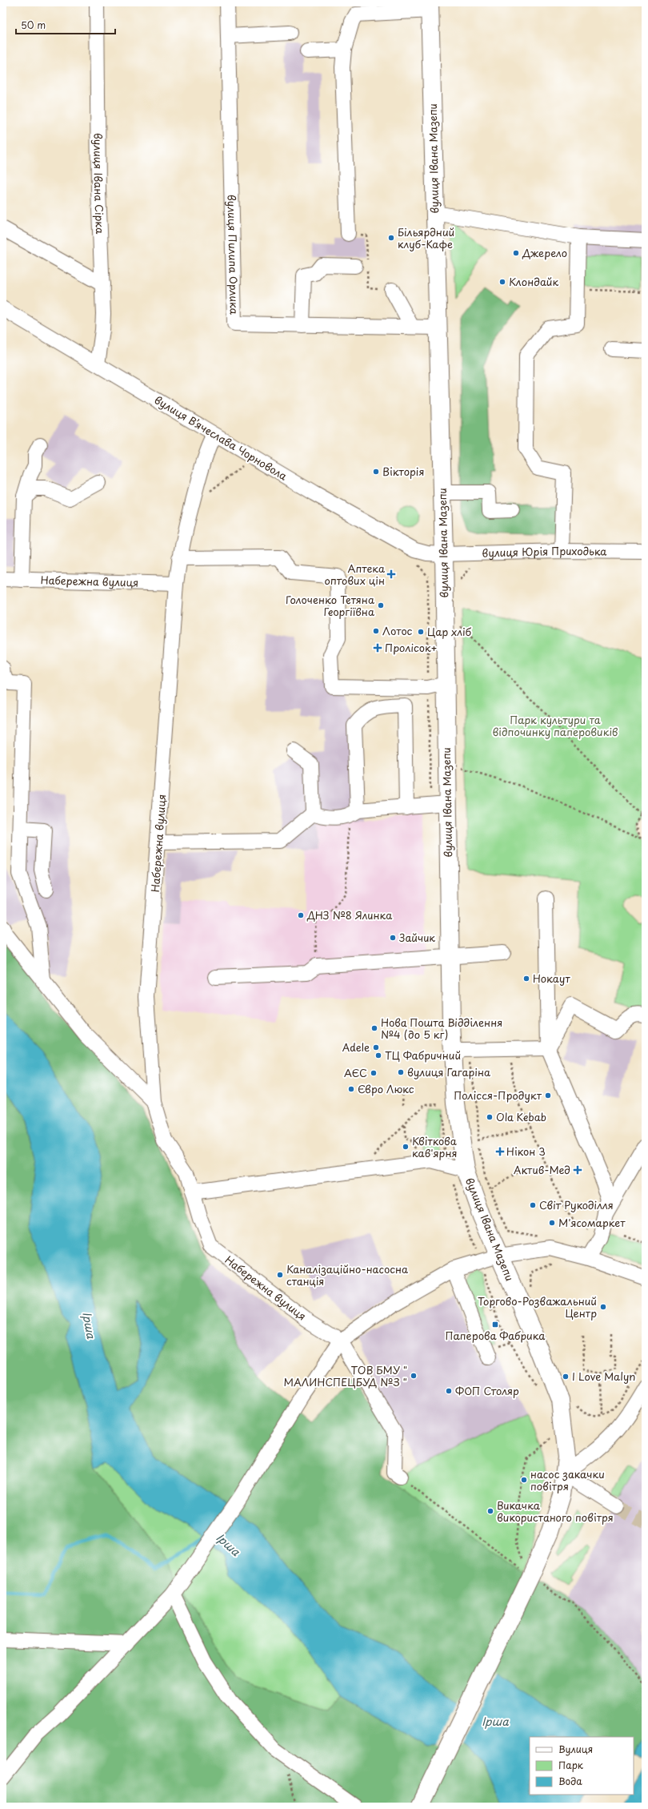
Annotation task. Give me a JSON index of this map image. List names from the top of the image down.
{
  "streets": {
    "main road": ["вулиця Івана Мазепи"],
    "street": [
      "вулиця Івана Сірка",
      "вулиця Пилипа Орлика",
      "вулиця Вʼячеслава Чорновола",
      "вулиця Юрія Приходька",
      "Набережна вулиця"
    ]
  },
  "crossings": [
    ["вулиця Івана Мазепи", "вулиця Пилипа Орлика"],
    ["вулиця Івана Мазепи", "вулиця Вʼячеслава Чорновола"],
    ["вулиця Івана Мазепи", "вулиця Юрія Приходька"],
    ["вулиця Івана Сірка", "вулиця Вʼячеслава Чорновола"],
    ["вулиця Вʼячеслава Чорновола", "вулиця Юрія Приходька"],
    ["вулиця Вʼячеслава Чорновола", "Набережна вулиця"]
  ],
  "water": ["Ірша"],
  "parks": ["Парк культури та відпочинку паперовиків"],
  "places": {
    "other": [
      "Більярдний клуб-Кафе",
      "Джерело",
      "Клондайк",
      "Вікторія",
      "Голоченко Тетяна Георгіївна",
      "Лотос",
      "Цар хліб",
      "ДНЗ №8 Ялинка",
      "Зайчик",
      "Нокаут",
      "Нова Пошта Відділення №4 (до 5 кг)",
      "Adele",
      "ТЦ Фабричний",
      "вулиця Гагаріна",
      "АЄС",
      "Євро Люкс",
      "Полісся-Продукт",
      "Ola Kebab",
      "Квіткова кав'ярня",
      "Світ Рукоділля",
      "М'ясомаркет",
      "Каналізаційно-насосна станція",
      "Торгово-Розважальний Центр",
      "ТОВ БМУ \" МАЛИНСПЕЦБУД №З \"",
      "I Love Malyn",
      "ФОП Столяр",
      "насос закачки повітря",
      "Викачка використаного повітря"
    ],
    "health": [
      "Аптека оптових цін",
      "Пролісок+",
      "Нікон 3",
      "Актив-Мед"
    ],
    "transit": ["Паперова Фабрика"]
  },
  "legend": ["Вулиця", "Парк", "Вода"],
  "scale_bar": "50 m"
}
